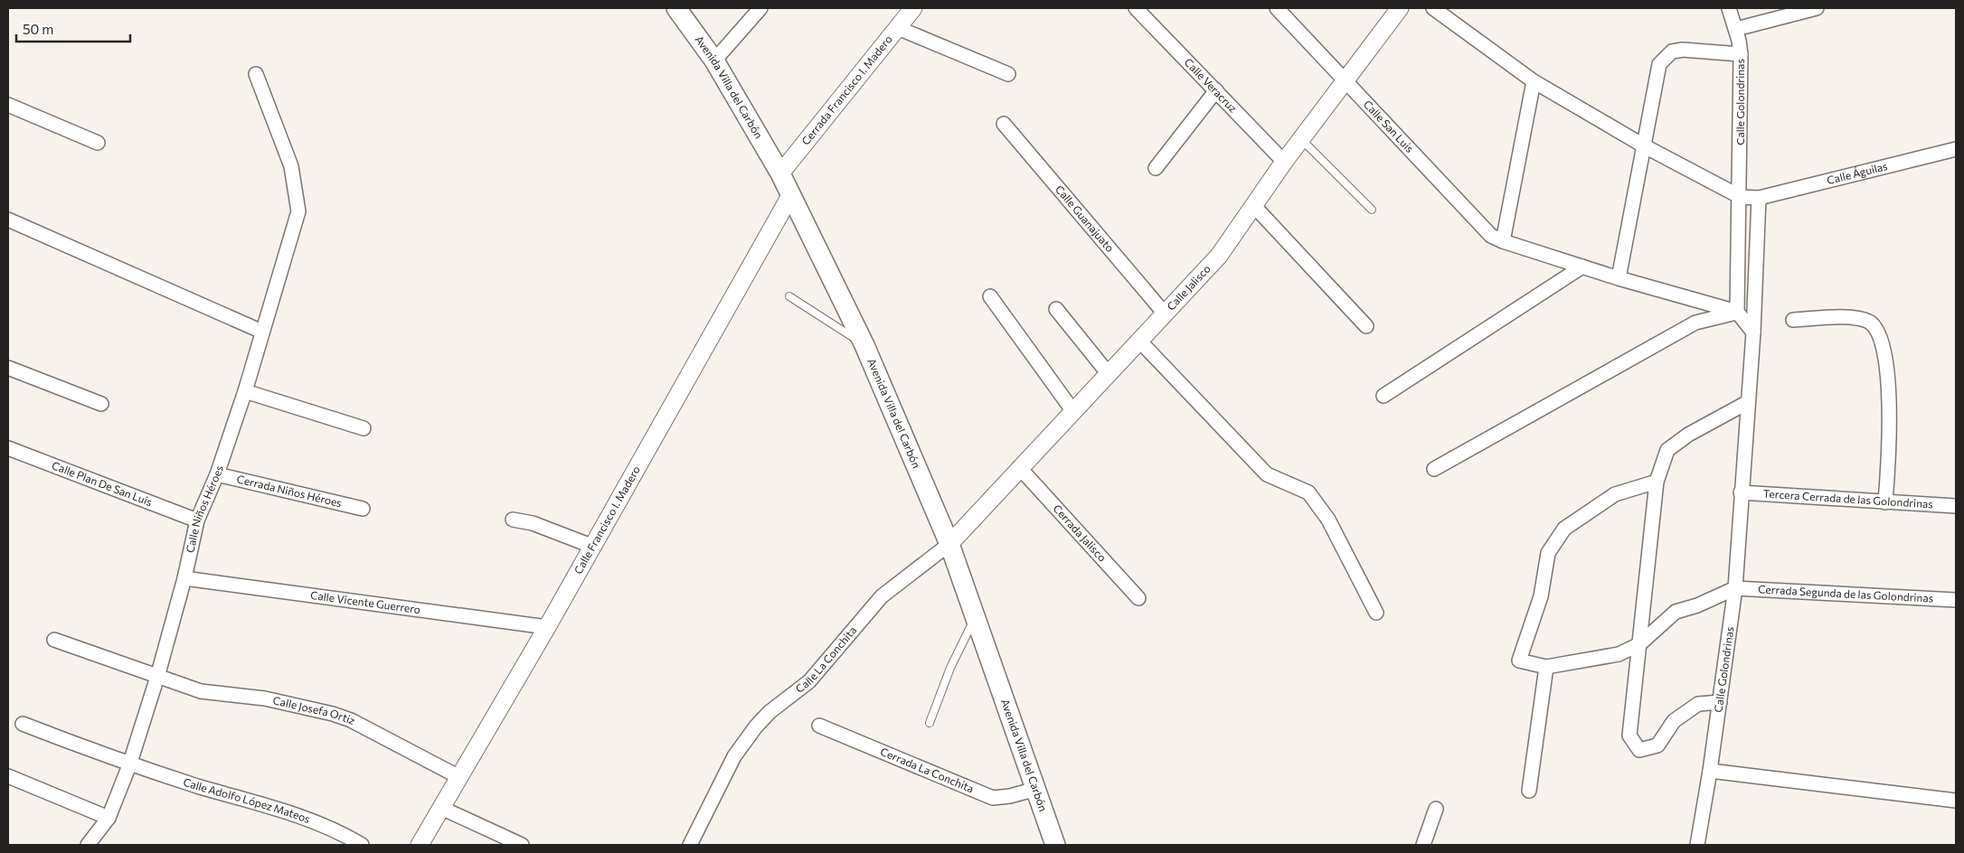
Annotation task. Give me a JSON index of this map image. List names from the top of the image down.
{
  "streets": {
    "main road": ["Avenida Villa del Carbón"],
    "street": [
      "Calle Veracruz",
      "Cerrada Francisco I. Madero",
      "Calle Golondrinas",
      "Calle San Luis",
      "Calle Águilas",
      "Calle Guanajuato",
      "Calle Jalisco",
      "Calle Plan De San Luis",
      "Cerrada Niños Héroes",
      "Tercera Cerrada de las Golondrinas",
      "Calle Niños Héroes",
      "Calle Francisco I. Madero",
      "Cerrada Jalisco",
      "Cerrada Segunda de las Golondrinas",
      "Calle Vicente Guerrero",
      "Calle La Conchita",
      "Calle Josefa Ortiz",
      "Cerrada La Conchita",
      "Calle Adolfo López Mateos"
    ]
  },
  "crossings": [
    ["Calle Veracruz", "Calle Jalisco"],
    ["Avenida Villa del Carbón", "Cerrada Francisco I. Madero"],
    ["Avenida Villa del Carbón", "Calle Jalisco"],
    ["Avenida Villa del Carbón", "Calle Francisco I. Madero"],
    ["Avenida Villa del Carbón", "Calle La Conchita"],
    ["Avenida Villa del Carbón", "Cerrada La Conchita"],
    ["Calle Golondrinas", "Calle San Luis"],
    ["Calle Golondrinas", "Calle Águilas"],
    ["Calle Golondrinas", "Tercera Cerrada de las Golondrinas"],
    ["Calle Golondrinas", "Cerrada Segunda de las Golondrinas"],
    ["Calle San Luis", "Calle Jalisco"],
    ["Calle Guanajuato", "Calle Jalisco"],
    ["Calle Jalisco", "Cerrada Jalisco"],
    ["Calle Jalisco", "Calle La Conchita"],
    ["Calle Plan De San Luis", "Calle Niños Héroes"],
    ["Cerrada Niños Héroes", "Calle Niños Héroes"],
    ["Calle Niños Héroes", "Calle Vicente Guerrero"],
    ["Calle Niños Héroes", "Calle Josefa Ortiz"],
    ["Calle Niños Héroes", "Calle Adolfo López Mateos"],
    ["Calle Francisco I. Madero", "Calle Vicente Guerrero"],
    ["Calle Francisco I. Madero", "Calle Josefa Ortiz"]
  ],
  "scale_bar": "50 m"
}
